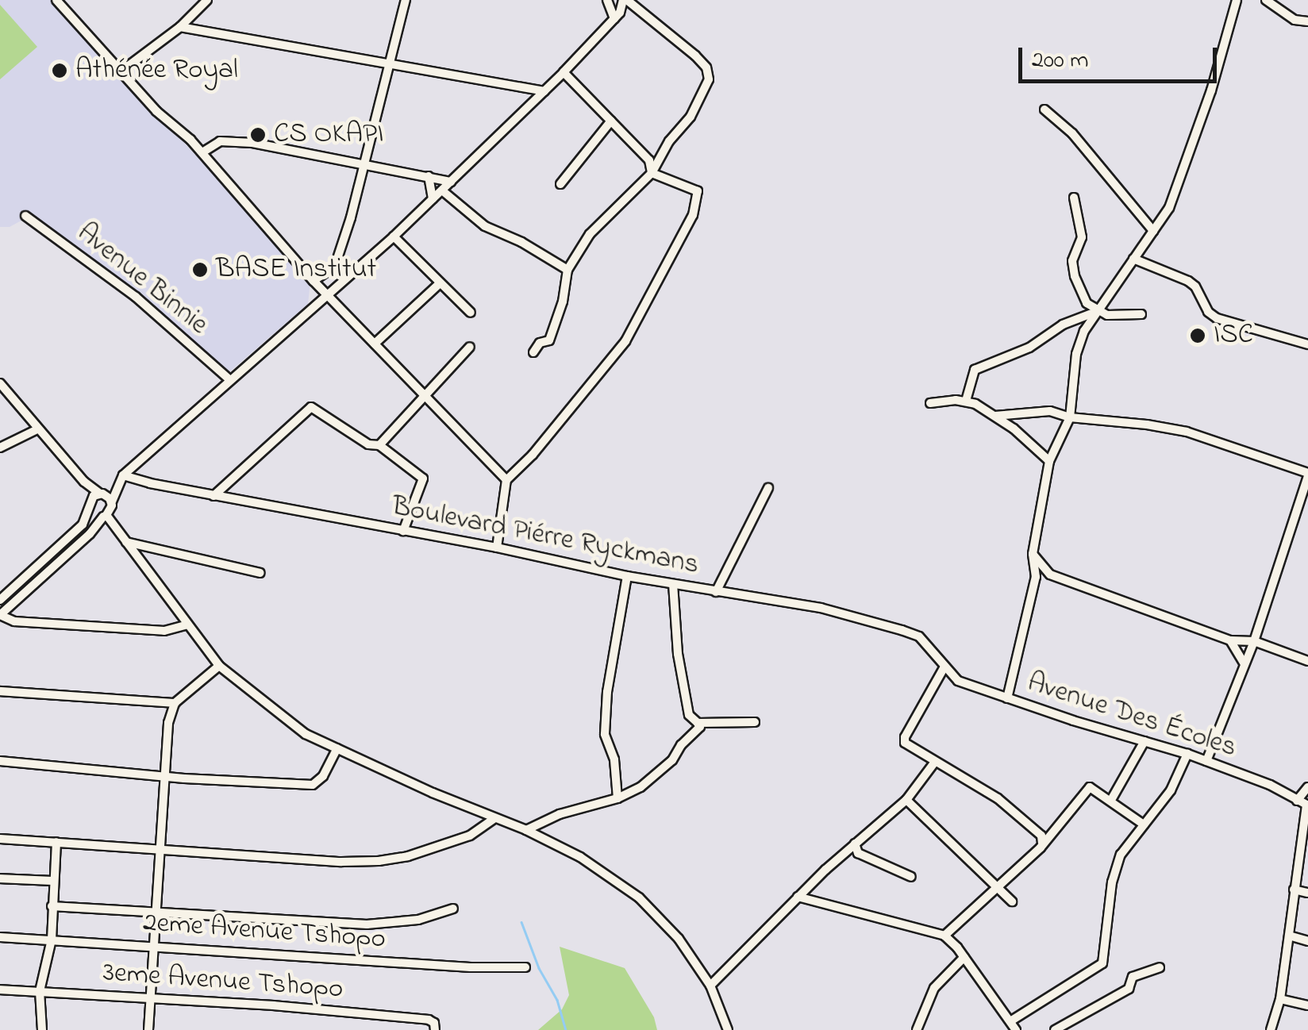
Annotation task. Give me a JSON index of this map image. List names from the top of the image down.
{
  "streets": {
    "street": [
      "Avenue Binnie",
      "Boulevard Piérre Ryckmans",
      "Avenue Des Écoles",
      "2eme Avenue Tshopo",
      "3eme Avenue Tshopo"
    ]
  },
  "crossings": [
    ["Boulevard Piérre Ryckmans", "Avenue Des Écoles"]
  ],
  "places": [
    "Athénée Royal",
    "CS OKAPI",
    "BASE Institut",
    "ISC"
  ],
  "scale_bar": "200 m"
}
